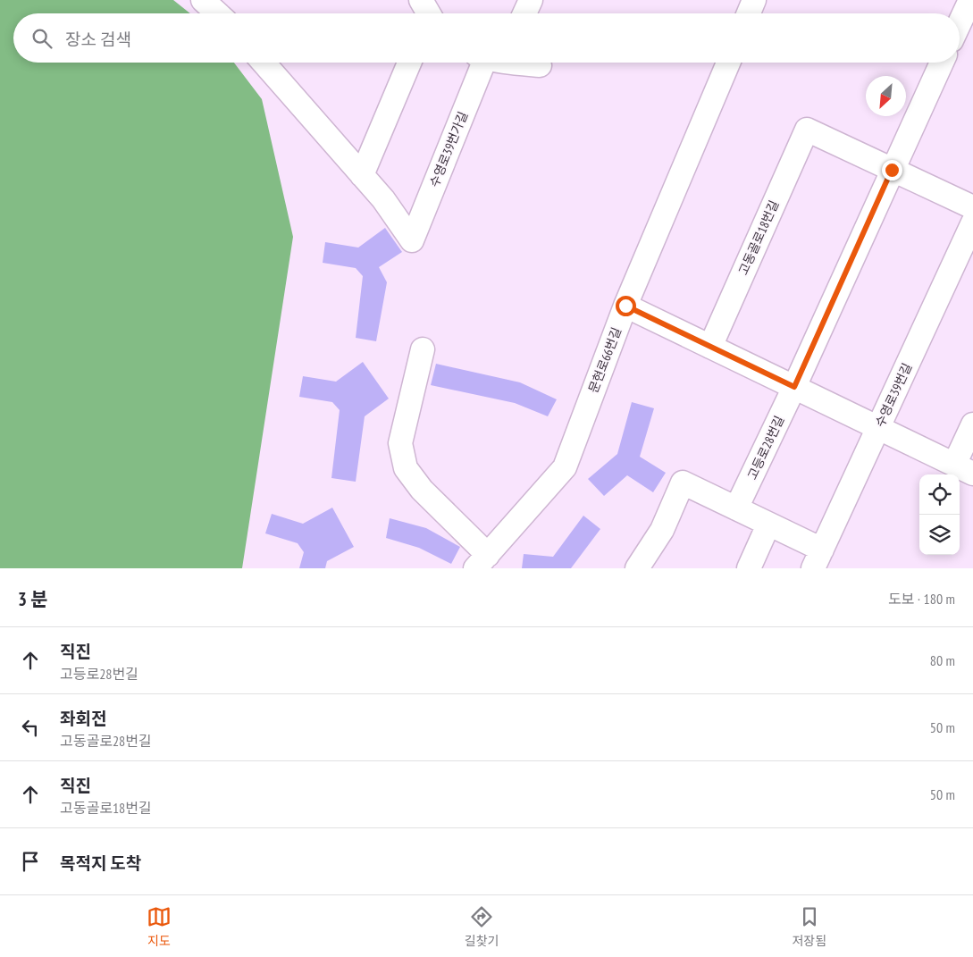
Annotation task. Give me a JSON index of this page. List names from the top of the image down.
{
  "streets": {
    "street": [
      "수영로39번가길",
      "고동골로18번길",
      "문현로66번길",
      "수영로39번길",
      "고등로28번길"
    ]
  },
  "crossings": [
    ["고동골로18번길", "고등로28번길"]
  ],
  "north": "bottom left",
  "page": {
    "search": "장소 검색",
    "heading": ["3 분", "도보 · 180 m"],
    "list": [
      ["직진", "고등로28번길", "80 m"],
      ["좌회전", "고동골로28번길", "50 m"],
      ["직진", "고동골로18번길", "50 m"],
      "목적지 도착"
    ],
    "nav": ["지도", "길찾기", "저장됨"]
  }
}
